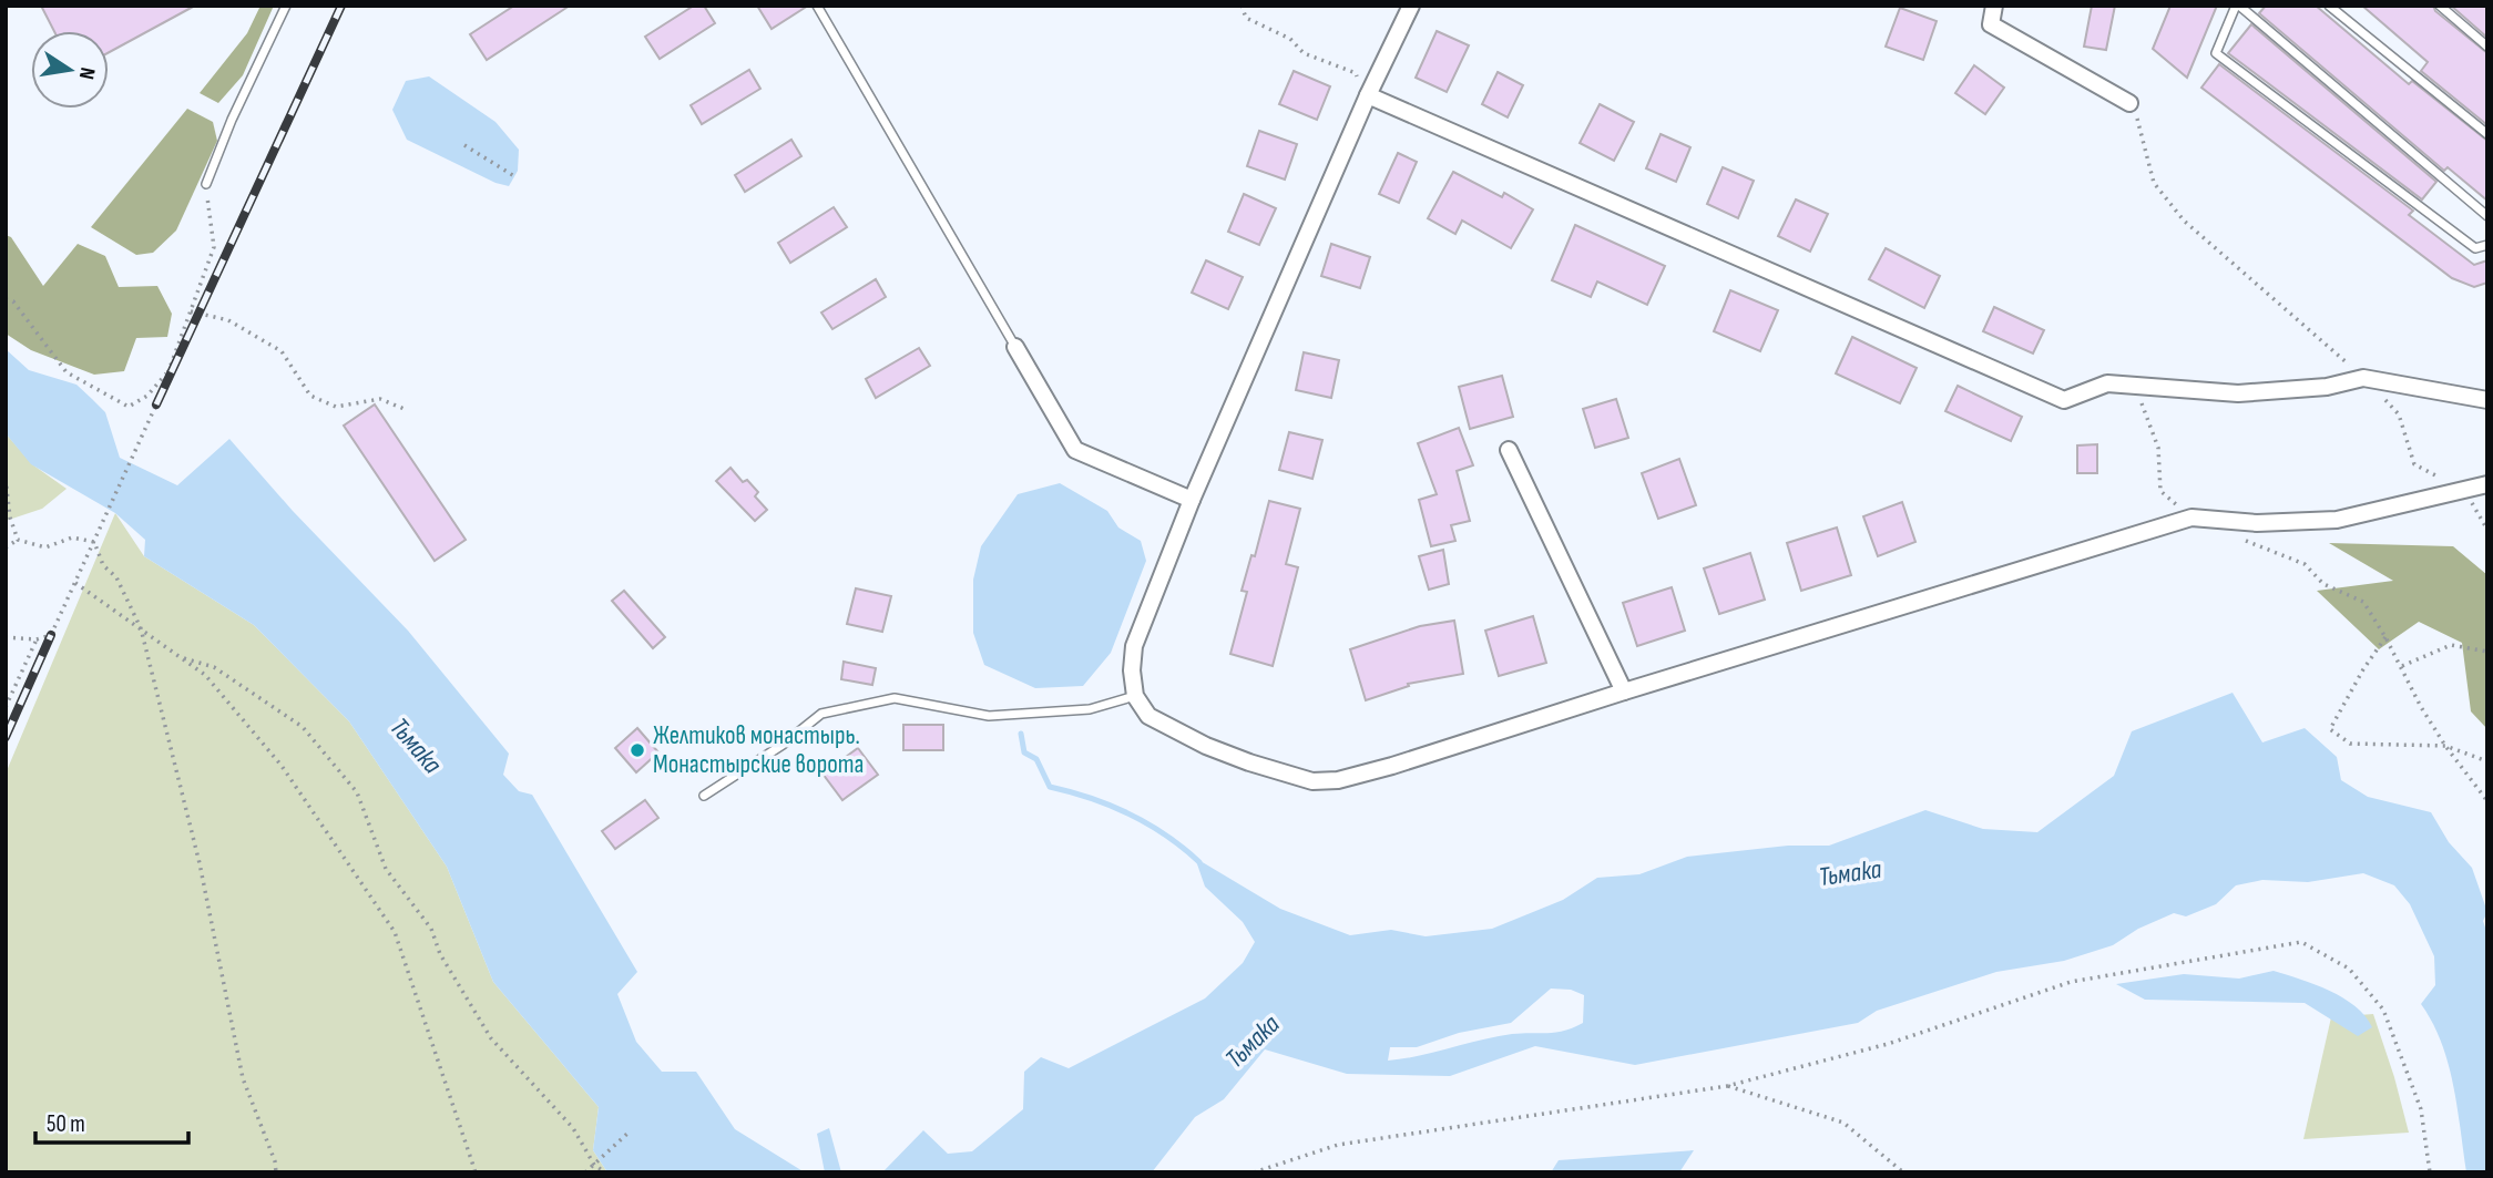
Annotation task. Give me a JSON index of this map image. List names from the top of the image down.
{
  "water": ["Тьмака"],
  "places": ["Желтиков монастырь. Монастырские ворота"],
  "scale_bar": "50 m",
  "north": "right"
}
